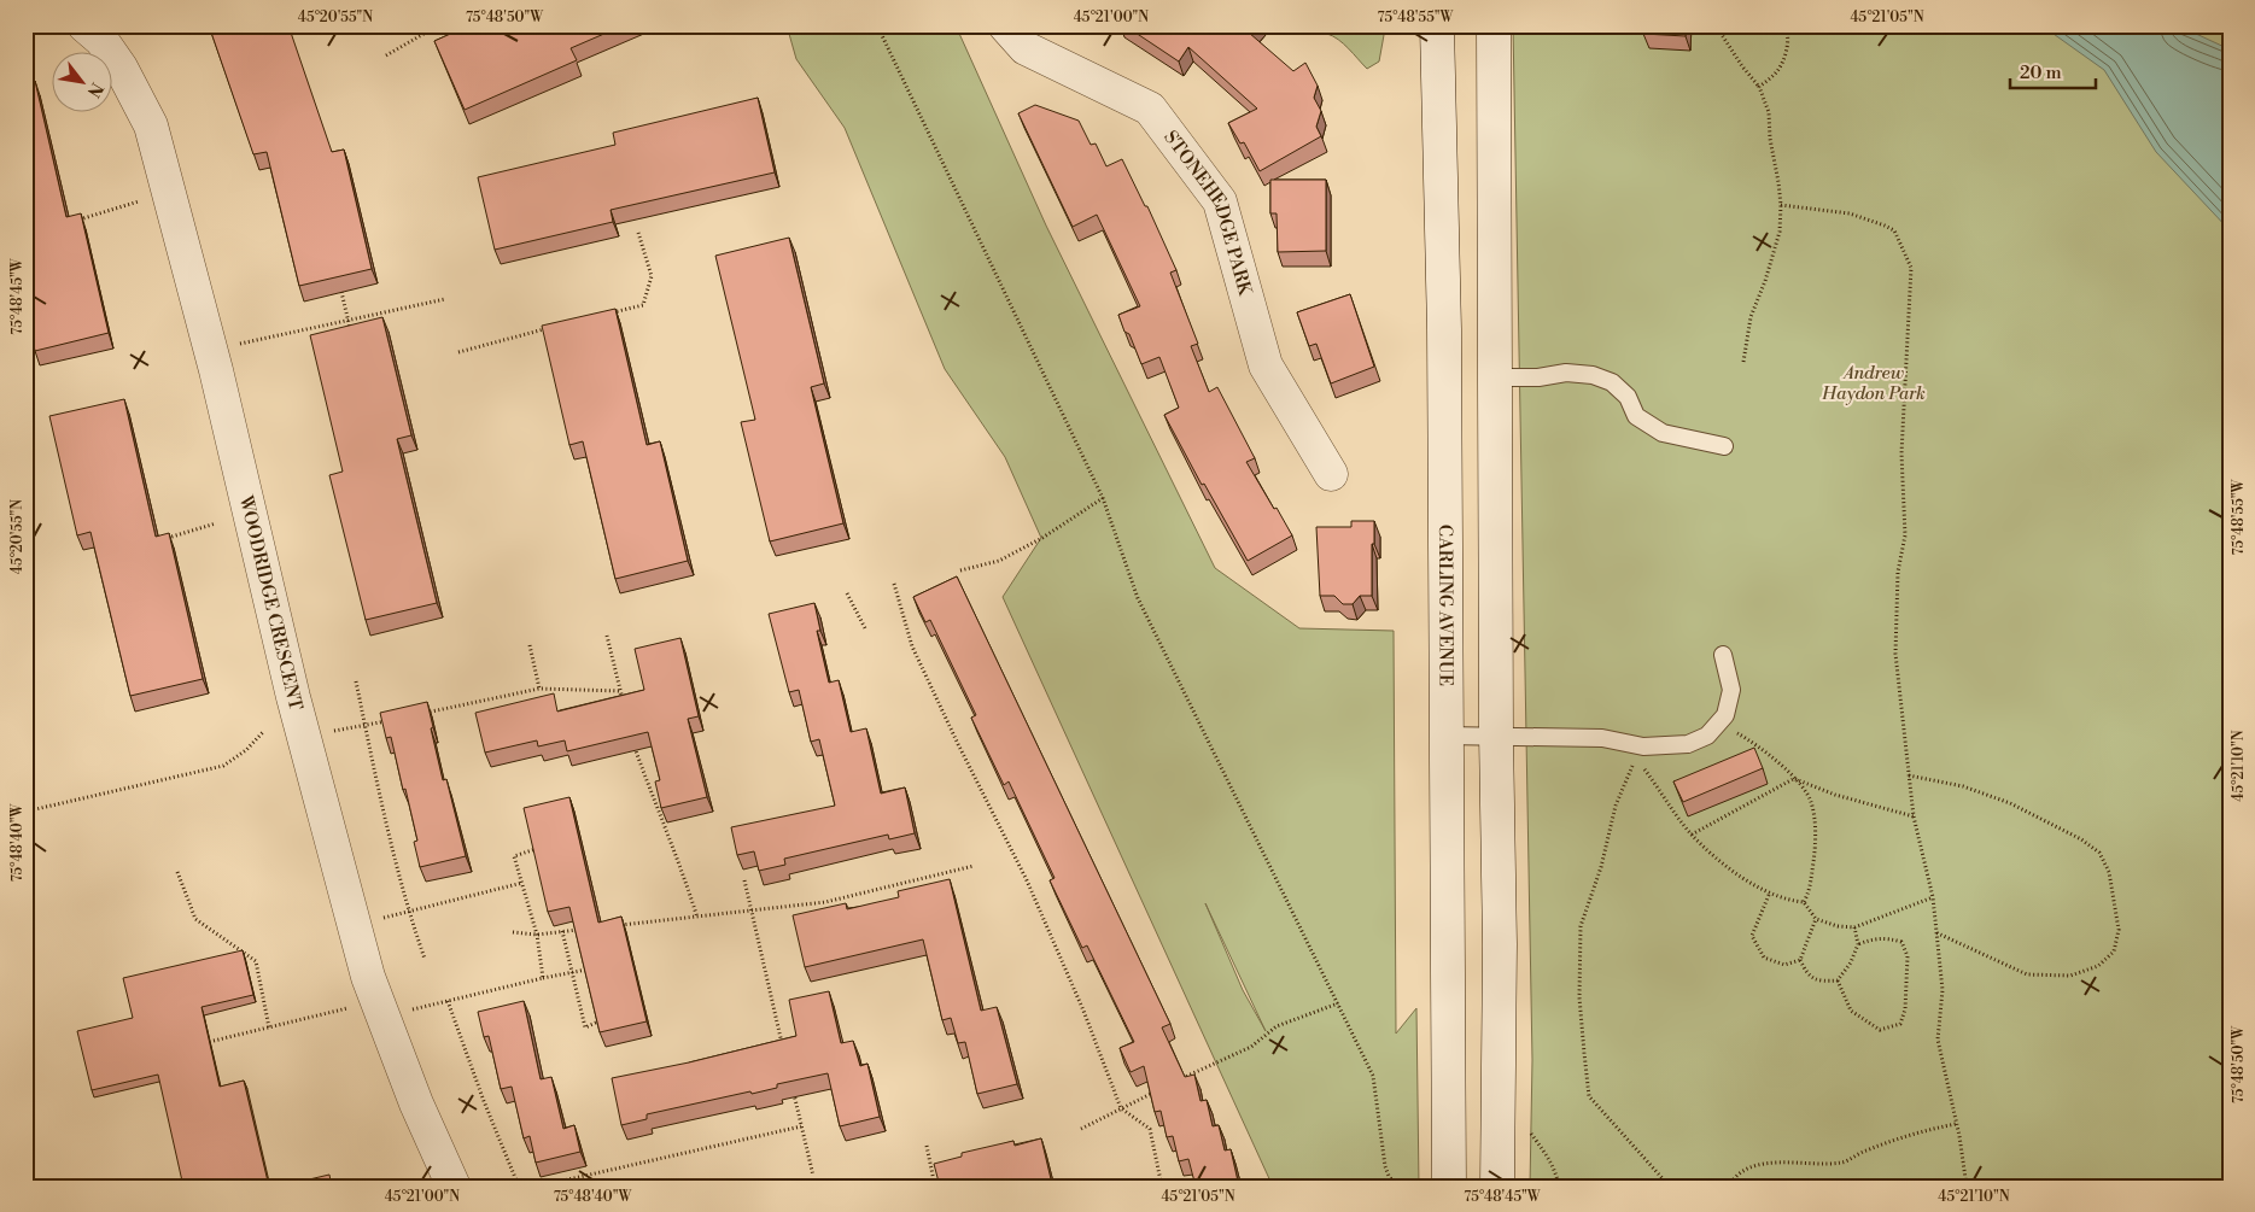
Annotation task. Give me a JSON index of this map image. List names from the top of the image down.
{
  "streets": {
    "main road": ["STONEHEDGE PARK", "WOODRIDGE CRESCENT", "CARLING AVENUE"]
  },
  "parks": ["Andrew Haydon Park"],
  "scale_bar": "20 m",
  "north": "bottom right",
  "coordinates": [
    "45°20'55\"N",
    "75°48'50\"W",
    "45°21'00\"N",
    "75°48'55\"W",
    "45°21'05\"N",
    "75°48'45\"W",
    "45°21'10\"N",
    "75°48'40\"W"
  ]
}
